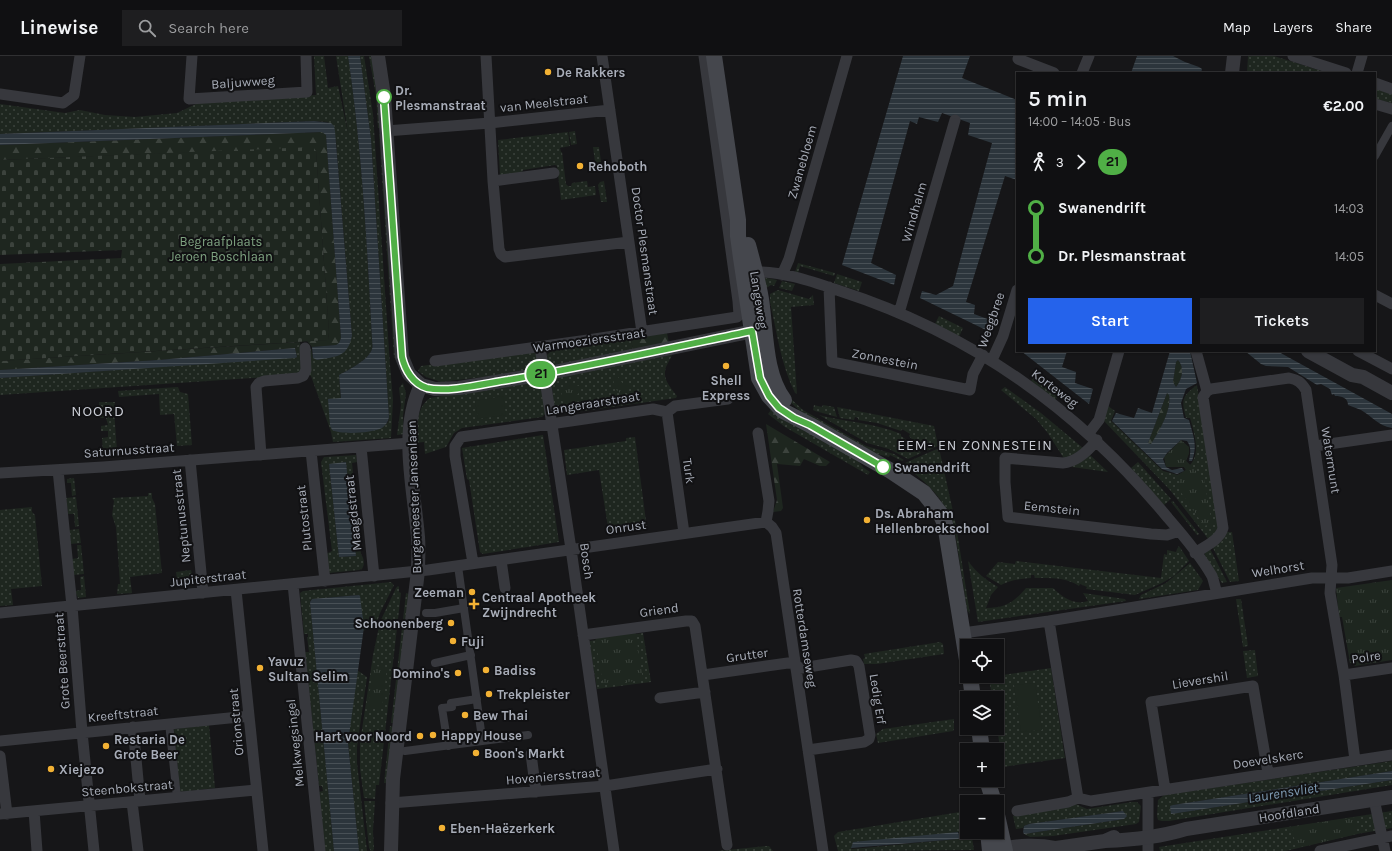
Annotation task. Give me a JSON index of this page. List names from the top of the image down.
{
  "streets": {
    "main road": ["Langeweg"],
    "street": [
      "Baljuwweg",
      "van Meelstraat",
      "Zwanebloem",
      "Windhalm",
      "Doctor Plesmanstraat",
      "Weegbree",
      "Warmoeziersstraat",
      "Zonnestein",
      "Korteweg",
      "Langeraarstraat",
      "Saturnusstraat",
      "Watermunt",
      "Turk",
      "Burgemeester Jansenlaan",
      "Eemstein",
      "Maagdstraat",
      "Neptunusstraat",
      "Plutostraat",
      "Onrust",
      "Bosch",
      "Welhorst",
      "Jupiterstraat",
      "Griend",
      "Rotterdamseweg",
      "Grutter",
      "Polre",
      "Grote Beerstraat",
      "Lievershil",
      "Ledig Erf",
      "Kreeftstraat",
      "Orionstraat",
      "Melkwegsingel",
      "Doevelskerc",
      "Hoveniersstraat",
      "Steenbokstraat",
      "Hoofdland"
    ]
  },
  "crossings": [
    ["van Meelstraat", "Doctor Plesmanstraat"],
    ["Zwanebloem", "Korteweg"],
    ["Windhalm", "Korteweg"],
    ["Doctor Plesmanstraat", "Warmoeziersstraat"],
    ["Langeweg", "Warmoeziersstraat"],
    ["Langeweg", "Korteweg"],
    ["Langeweg", "Welhorst"],
    ["Weegbree", "Zonnestein"],
    ["Weegbree", "Korteweg"],
    ["Warmoeziersstraat", "Burgemeester Jansenlaan"],
    ["Warmoeziersstraat", "Bosch"],
    ["Zonnestein", "Korteweg"],
    ["Korteweg", "Eemstein"],
    ["Korteweg", "Welhorst"],
    ["Langeraarstraat", "Turk"],
    ["Langeraarstraat", "Onrust"],
    ["Langeraarstraat", "Bosch"],
    ["Saturnusstraat", "Burgemeester Jansenlaan"],
    ["Saturnusstraat", "Maagdstraat"],
    ["Saturnusstraat", "Neptunusstraat"],
    ["Saturnusstraat", "Plutostraat"],
    ["Saturnusstraat", "Grote Beerstraat"],
    ["Watermunt", "Welhorst"],
    ["Turk", "Onrust"],
    ["Burgemeester Jansenlaan", "Onrust"],
    ["Burgemeester Jansenlaan", "Jupiterstraat"],
    ["Burgemeester Jansenlaan", "Hoveniersstraat"],
    ["Maagdstraat", "Jupiterstraat"],
    ["Neptunusstraat", "Jupiterstraat"],
    ["Plutostraat", "Jupiterstraat"],
    ["Onrust", "Bosch"],
    ["Onrust", "Jupiterstraat"],
    ["Onrust", "Rotterdamseweg"],
    ["Bosch", "Griend"],
    ["Bosch", "Hoveniersstraat"],
    ["Jupiterstraat", "Grote Beerstraat"],
    ["Jupiterstraat", "Orionstraat"],
    ["Jupiterstraat", "Melkwegsingel"],
    ["Griend", "Grutter"],
    ["Griend", "Hoveniersstraat"],
    ["Rotterdamseweg", "Grutter"],
    ["Rotterdamseweg", "Ledig Erf"],
    ["Grutter", "Ledig Erf"],
    ["Grote Beerstraat", "Kreeftstraat"],
    ["Grote Beerstraat", "Steenbokstraat"],
    ["Lievershil", "Doevelskerc"],
    ["Kreeftstraat", "Orionstraat"],
    ["Orionstraat", "Steenbokstraat"]
  ],
  "districts": ["NOORD", "EEM- EN ZONNESTEIN"],
  "water": ["Laurensvliet"],
  "parks": ["Begraafplaats Jeroen Boschlaan"],
  "places": {
    "other": [
      "De Rakkers",
      "Dr. Plesmanstraat",
      "Rehoboth",
      "Shell Express",
      "Swanendrift",
      "Ds. Abraham Hellenbroekschool",
      "Zeeman",
      "Schoonenberg",
      "Fuji",
      "Yavuz Sultan Selim",
      "Badiss",
      "Domino's",
      "Trekpleister",
      "Bew Thai",
      "Happy House",
      "Hart voor Noord",
      "Restaria De Grote Beer",
      "Boon's Markt",
      "Xiejezo",
      "Eben-Haëzerkerk"
    ],
    "health": ["Centraal Apotheek Zwijndrecht"]
  },
  "lines": ["bus line 21"],
  "page": {
    "header": "Linewise",
    "search": "Search here",
    "nav": ["Map", "Layers", "Share"],
    "on_map": "21",
    "heading": ["5 min", "14:00 – 14:05 · Bus", "€2.00"],
    "legs": ["3", "21"],
    "list": [
      {
        "name": "Swanendrift",
        "value": "14:03"
      },
      {
        "name": "Dr. Plesmanstraat",
        "value": "14:05"
      }
    ],
    "buttons": ["Start", "Tickets"],
    "map_buttons": ["+", "−"]
  }
}
